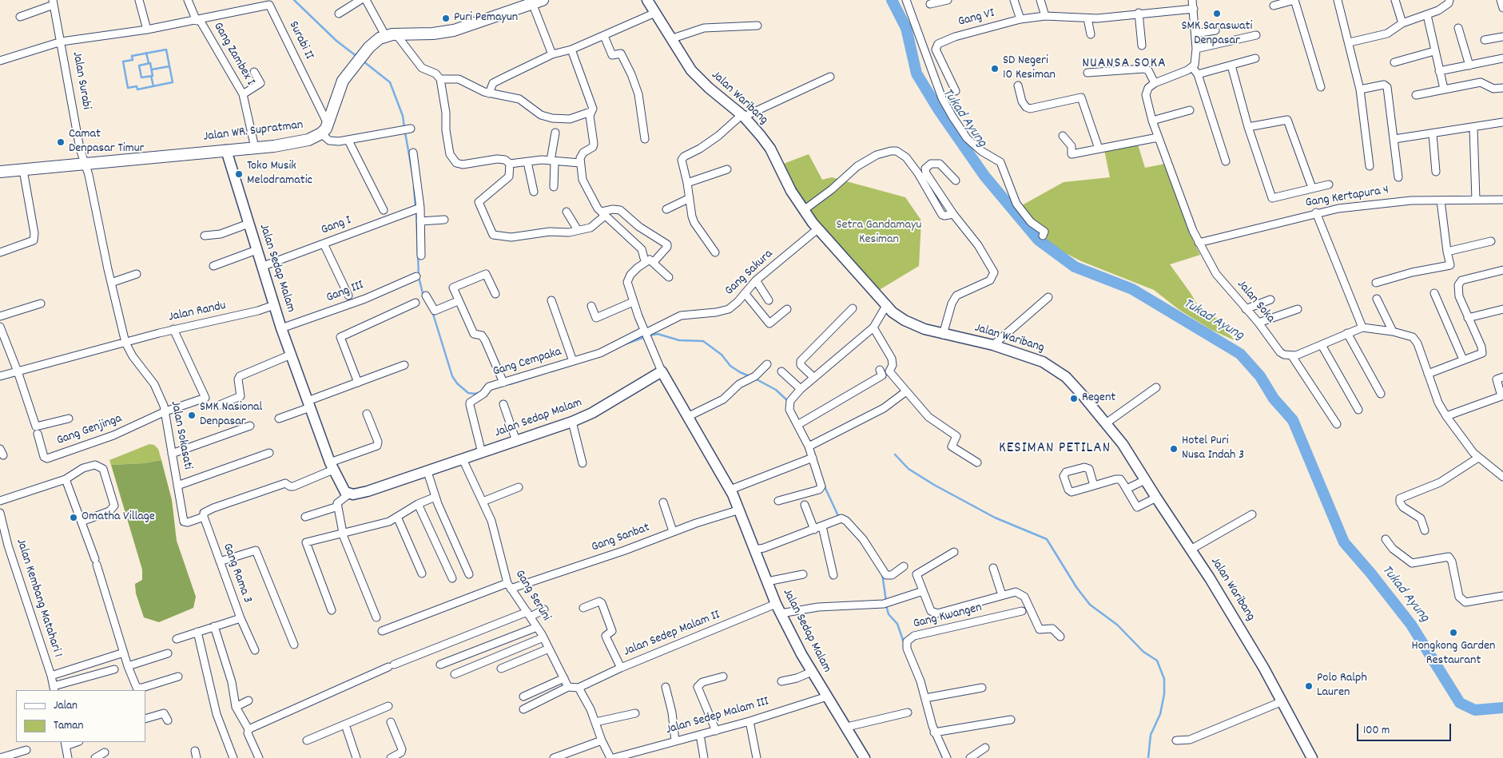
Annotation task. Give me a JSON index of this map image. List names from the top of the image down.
{
  "streets": {
    "main road": ["Jalan WR. Supratman"],
    "street": [
      "Gang VI",
      "Surabi II",
      "Gang Zambex I",
      "Jalan Surabi",
      "Jalan Waribang",
      "Gang Kertapura 4",
      "Gang I",
      "Jalan Sedap Malam",
      "Gang Sakura",
      "Gang III",
      "Jalan Soka",
      "Jalan Randu",
      "Gang Cempaka",
      "Gang Genjinga",
      "Jalan Sokasati",
      "Gang Sanbat",
      "Gang Rama 3",
      "Gang Seruni",
      "Jalan Kembang Matahari 1",
      "Gang Kwangen",
      "Jalan Sedep Malam II",
      "Jalan Sedep Malam III"
    ]
  },
  "crossings": [
    ["Surabi II", "Gang Zambex I"],
    ["Surabi II", "Jalan Surabi"],
    ["Surabi II", "Jalan WR. Supratman"],
    ["Gang Zambex I", "Jalan WR. Supratman"],
    ["Jalan Surabi", "Jalan WR. Supratman"],
    ["Jalan Surabi", "Jalan Sokasati"],
    ["Jalan Waribang", "Gang Sakura"],
    ["Jalan WR. Supratman", "Jalan Sedap Malam"],
    ["Jalan WR. Supratman", "Jalan Sokasati"],
    ["Gang Kertapura 4", "Jalan Soka"],
    ["Gang I", "Jalan Sedap Malam"],
    ["Jalan Sedap Malam", "Gang III"],
    ["Jalan Sedap Malam", "Jalan Randu"],
    ["Jalan Sedap Malam", "Gang Cempaka"],
    ["Jalan Sedap Malam", "Gang Sanbat"],
    ["Jalan Sedap Malam", "Gang Seruni"],
    ["Jalan Sedap Malam", "Jalan Sedep Malam II"],
    ["Jalan Sedap Malam", "Jalan Sedep Malam III"],
    ["Gang Sakura", "Gang Cempaka"],
    ["Jalan Randu", "Jalan Sokasati"],
    ["Gang Genjinga", "Jalan Sokasati"],
    ["Jalan Sokasati", "Gang Rama 3"],
    ["Gang Sanbat", "Gang Seruni"]
  ],
  "districts": ["NUANSA SOKA", "KESIMAN PETILAN"],
  "water": ["Tukad Ayung"],
  "parks": ["Setra Gandamayu Kesiman"],
  "places": [
    "SMK Saraswati Denpasar",
    "Puri Pemayun",
    "SD Negeri 10 Kesiman",
    "Camat Denpasar Timur",
    "Toko Musik Melodramatic",
    "Regent",
    "SMK Nasional Denpasar",
    "Hotel Puri Nusa Indah 3",
    "Omatha Village",
    "Hongkong Garden Restaurant",
    "Polo Ralph Lauren"
  ],
  "legend": ["Jalan", "Taman"],
  "scale_bar": "100 m"
}
